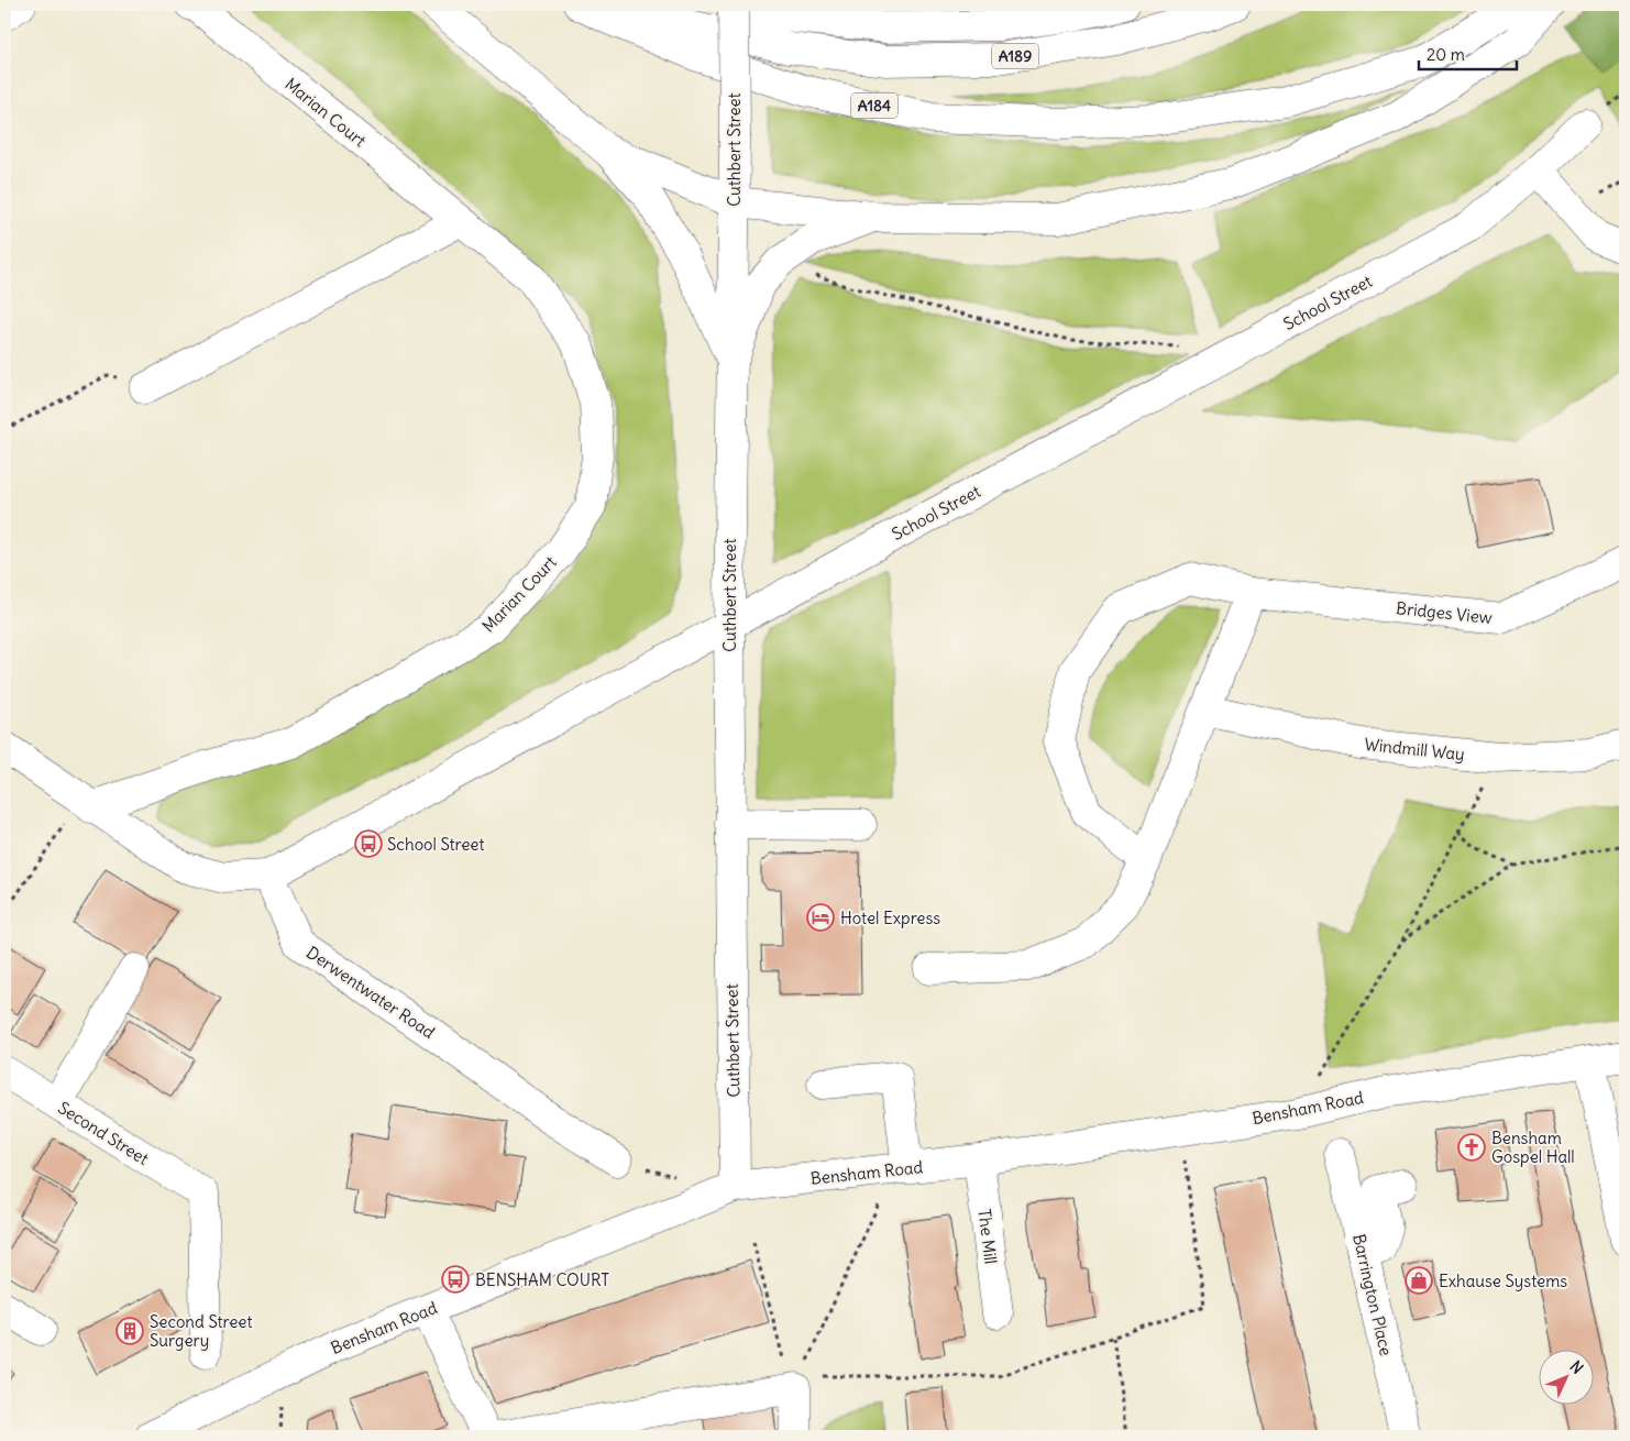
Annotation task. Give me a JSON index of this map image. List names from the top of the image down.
{
  "streets": {
    "main road": [
      "A189",
      "A184",
      "Marian Court",
      "Cuthbert Street",
      "School Street",
      "Bridges View",
      "Windmill Way",
      "Derwentwater Road",
      "Bensham Road",
      "Second Street",
      "The Mill",
      "Barrington Place"
    ]
  },
  "crossings": [
    ["A189", "Cuthbert Street"],
    ["Cuthbert Street", "School Street"],
    ["Cuthbert Street", "Bensham Road"],
    ["School Street", "Derwentwater Road"],
    ["Bensham Road", "The Mill"]
  ],
  "places": {
    "bus stop": ["School Street", "BENSHAM COURT"],
    "hotel": ["Hotel Express"],
    "church": ["Bensham Gospel Hall"],
    "shop": ["Exhause Systems"],
    "building": ["Second Street Surgery"]
  },
  "scale_bar": "20 m",
  "north": "top right"
}
